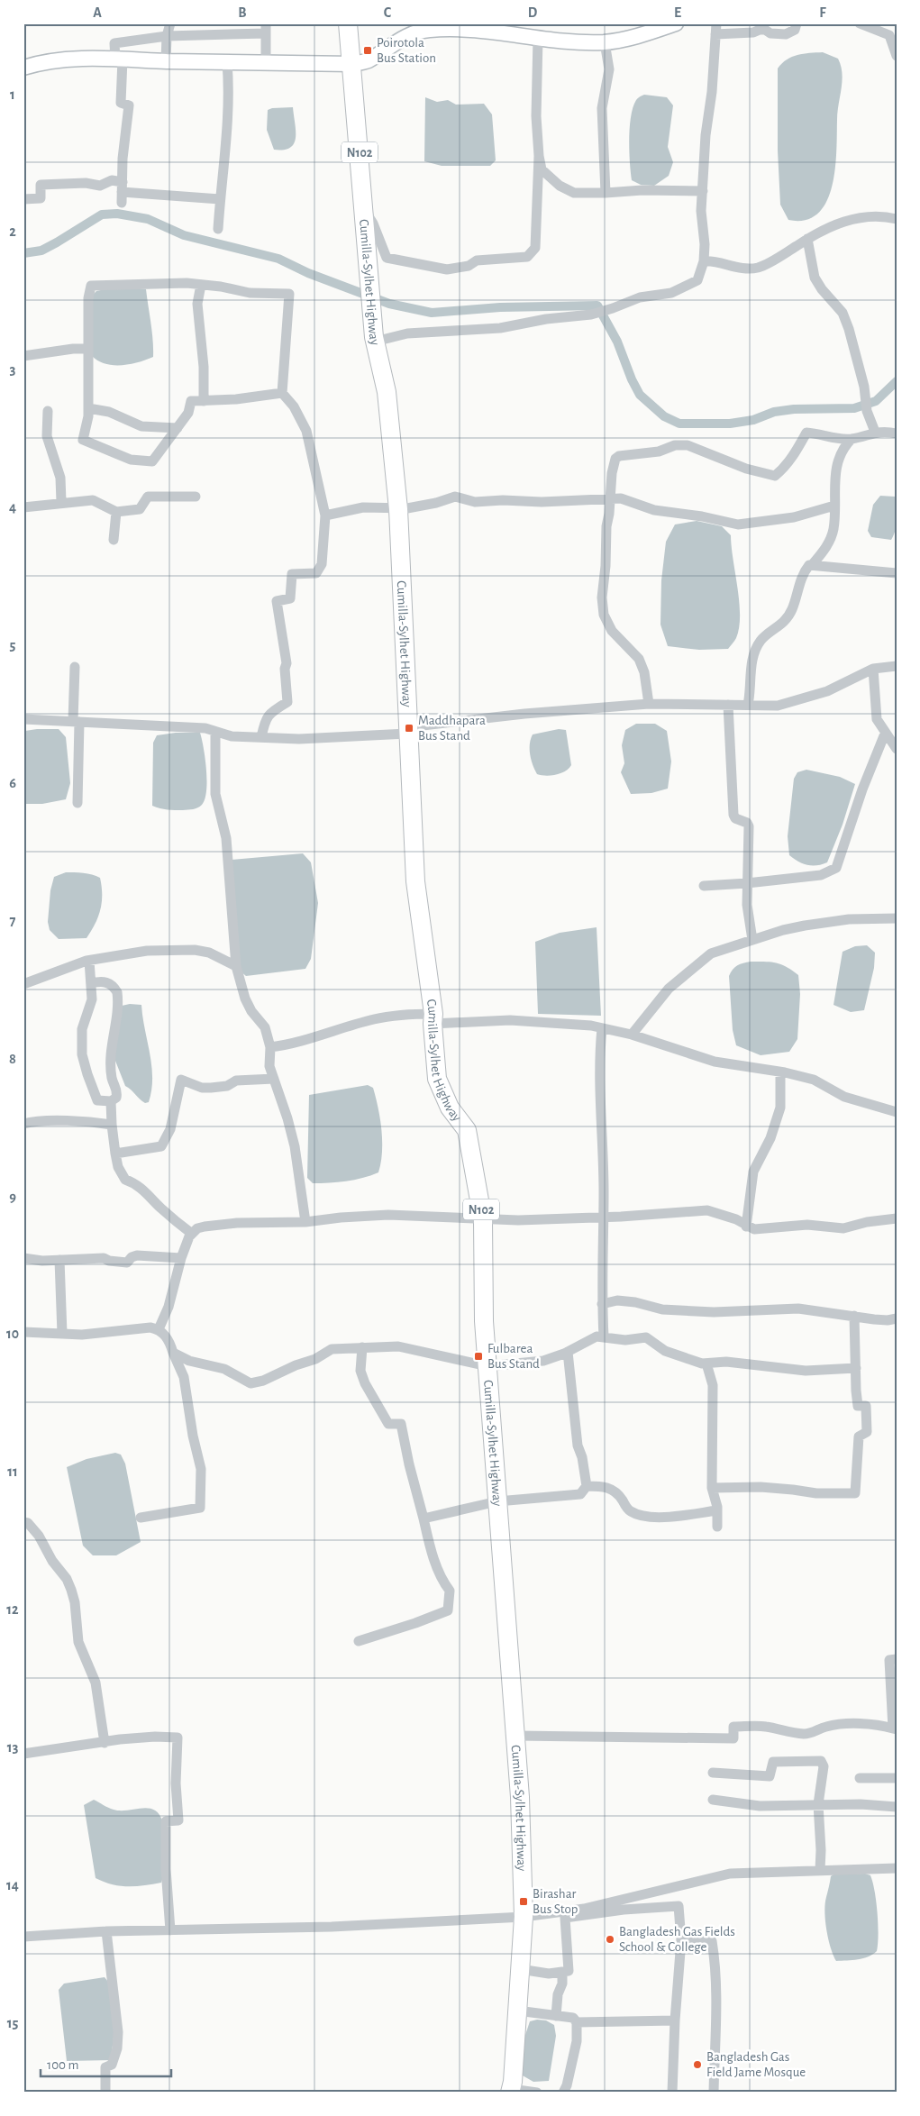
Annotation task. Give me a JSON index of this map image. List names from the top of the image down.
{
  "streets": {
    "highway": ["N102", "Cumilla-Sylhet Highway"]
  },
  "places": {
    "transit": [
      "Poirotola Bus Station",
      "Maddhapara Bus Stand",
      "Fulbarea Bus Stand",
      "Birashar Bus Stop"
    ],
    "other": ["Bangladesh Gas Fields School & College", "Bangladesh Gas Field Jame Mosque"]
  },
  "scale_bar": "100 m",
  "grid": {
    "columns": [
      "A",
      "B",
      "C",
      "D",
      "E",
      "F"
    ],
    "rows": [
      "1",
      "2",
      "3",
      "4",
      "5",
      "6",
      "7",
      "8",
      "9",
      "10",
      "11",
      "12",
      "13",
      "14",
      "15"
    ]
  }
}
